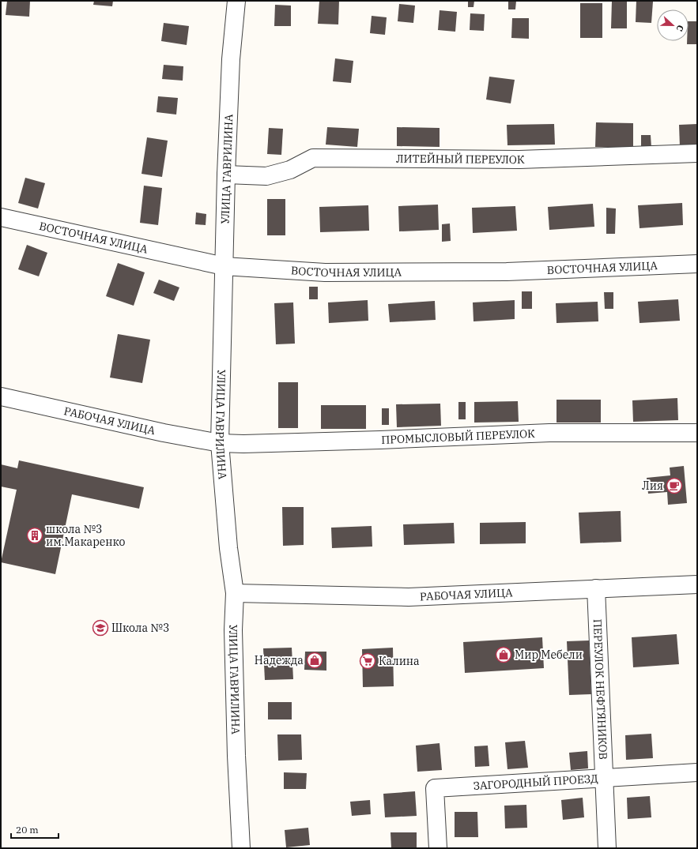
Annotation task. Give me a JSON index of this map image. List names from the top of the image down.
{
  "streets": {
    "street": [
      "ЛИТЕЙНЫЙ ПЕРЕУЛОК",
      "УЛИЦА ГАВРИЛИНА",
      "ВОСТОЧНАЯ УЛИЦА",
      "РАБОЧАЯ УЛИЦА",
      "ПРОМЫСЛОВЫЙ ПЕРЕУЛОК",
      "ПЕРЕУЛОК НЕФТЯНИКОВ",
      "ЗАГОРОДНЫЙ ПРОЕЗД"
    ]
  },
  "crossings": [
    ["ЛИТЕЙНЫЙ ПЕРЕУЛОК", "УЛИЦА ГАВРИЛИНА"],
    ["УЛИЦА ГАВРИЛИНА", "ВОСТОЧНАЯ УЛИЦА"],
    ["УЛИЦА ГАВРИЛИНА", "РАБОЧАЯ УЛИЦА"],
    ["УЛИЦА ГАВРИЛИНА", "ПРОМЫСЛОВЫЙ ПЕРЕУЛОК"],
    ["РАБОЧАЯ УЛИЦА", "ПРОМЫСЛОВЫЙ ПЕРЕУЛОК"],
    ["РАБОЧАЯ УЛИЦА", "ПЕРЕУЛОК НЕФТЯНИКОВ"],
    ["ПЕРЕУЛОК НЕФТЯНИКОВ", "ЗАГОРОДНЫЙ ПРОЕЗД"]
  ],
  "places": {
    "cafe": ["Лия"],
    "building": ["школа №3 им.Макаренко"],
    "school or university": ["Школа №3"],
    "shop": ["Мир Мебели", "Надежда"],
    "supermarket": ["Калина"]
  },
  "scale_bar": "20 m",
  "north": "right"
}
